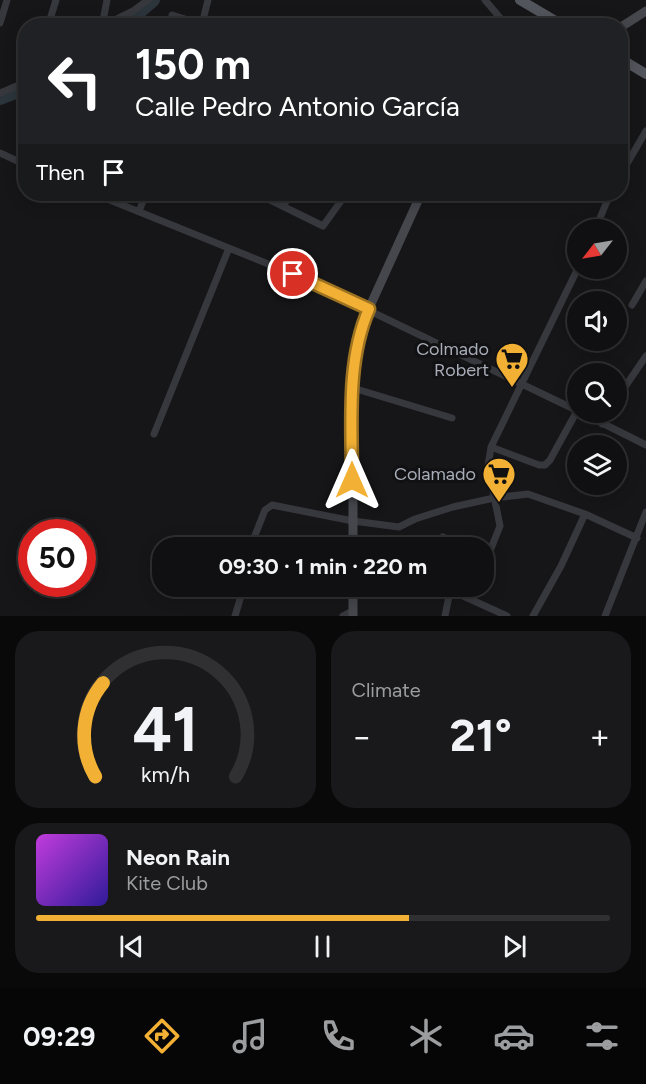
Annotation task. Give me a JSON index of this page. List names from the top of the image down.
{
  "places": {
    "supermarket": ["Colmado Robert", "Colamado"]
  },
  "north": "bottom left",
  "page": {
    "turn": ["150 m", "Calle Pedro Antonio García"],
    "then": "Then",
    "limit": "50",
    "trip": "09:30 · 1 min · 220 m",
    "tile": "Climate",
    "heat": ["−", "21°", "+"],
    "song": ["Neon Rain", "Kite Club"],
    "tabs": "09:29",
    "gauge": ["41", "km/h"]
  }
}
